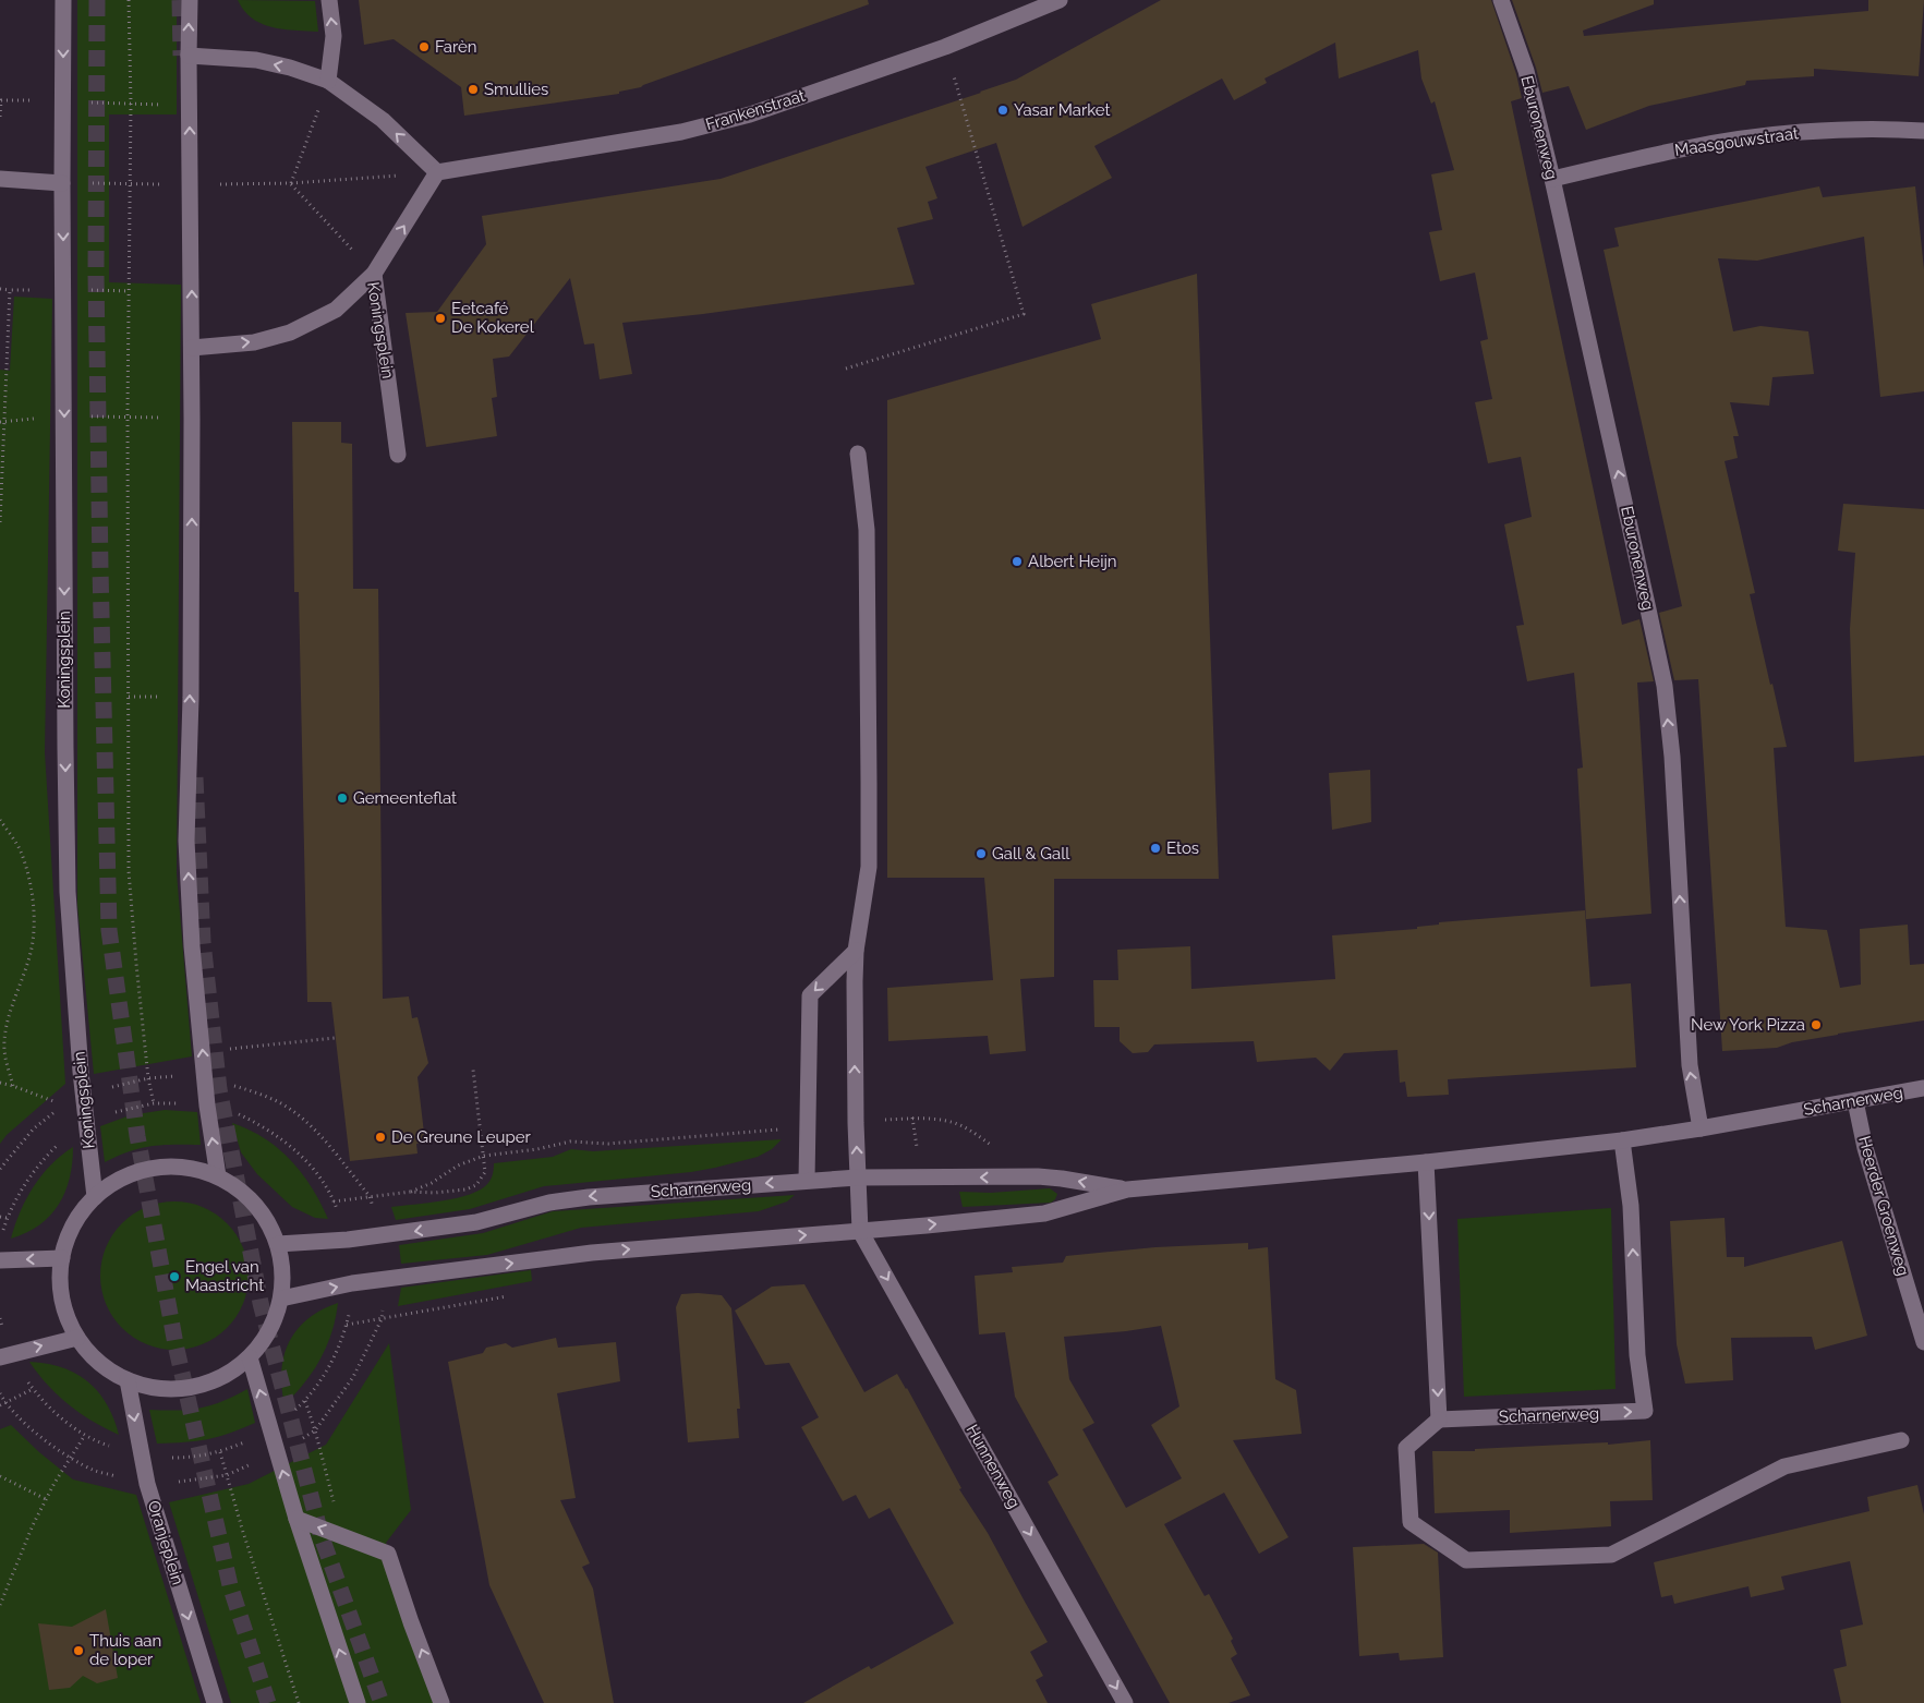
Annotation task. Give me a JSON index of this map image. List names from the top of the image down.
{
  "streets": {
    "street": [
      "Frankenstraat",
      "Eburonenweg",
      "Maasgouwstraat",
      "Koningsplein",
      "Scharnerweg",
      "Heerder Groenweg",
      "Hunnenweg",
      "Oranjeplein"
    ]
  },
  "crossings": [
    ["Eburonenweg", "Maasgouwstraat"],
    ["Eburonenweg", "Scharnerweg"],
    ["Scharnerweg", "Heerder Groenweg"],
    ["Scharnerweg", "Hunnenweg"]
  ],
  "one_way": ["Eburonenweg", "Hunnenweg"],
  "places": [
    "Farèn",
    "Smullies",
    "Yasar Market",
    "Eetcafé De Kokerel",
    "Albert Heijn",
    "Gemeenteflat",
    "Etos",
    "Gall & Gall",
    "New York Pizza",
    "De Greune Leuper",
    "Engel van Maastricht",
    "Thuis aan de loper"
  ]
}
